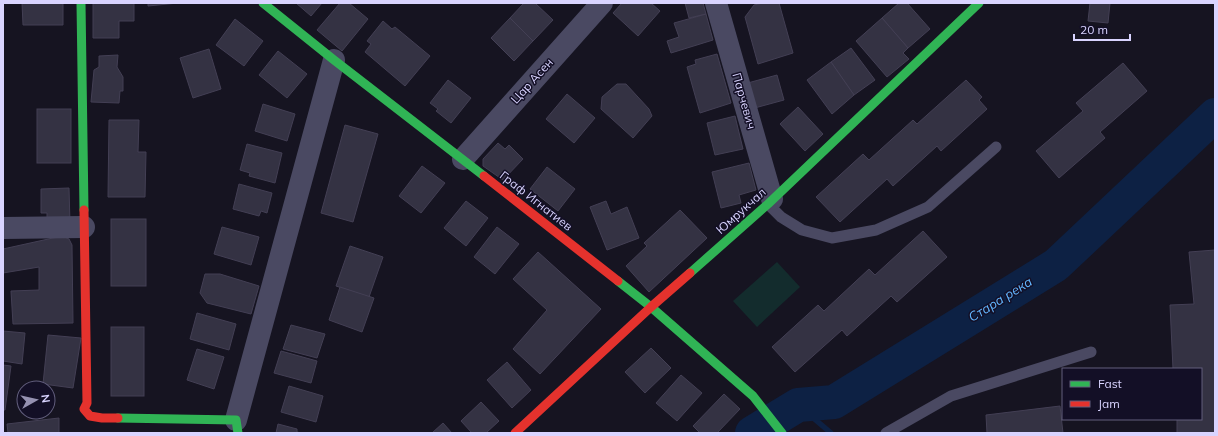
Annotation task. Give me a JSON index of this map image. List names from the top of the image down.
{
  "streets": {
    "street": [
      "Цар Асен",
      "Парчевич",
      "Граф Игнатиев",
      "Юмрукчал"
    ]
  },
  "crossings": [
    ["Цар Асен", "Граф Игнатиев"],
    ["Парчевич", "Юмрукчал"],
    ["Граф Игнатиев", "Юмрукчал"]
  ],
  "water": ["Стара река"],
  "legend": ["Fast", "Jam"],
  "scale_bar": "20 m",
  "north": "right"
}
